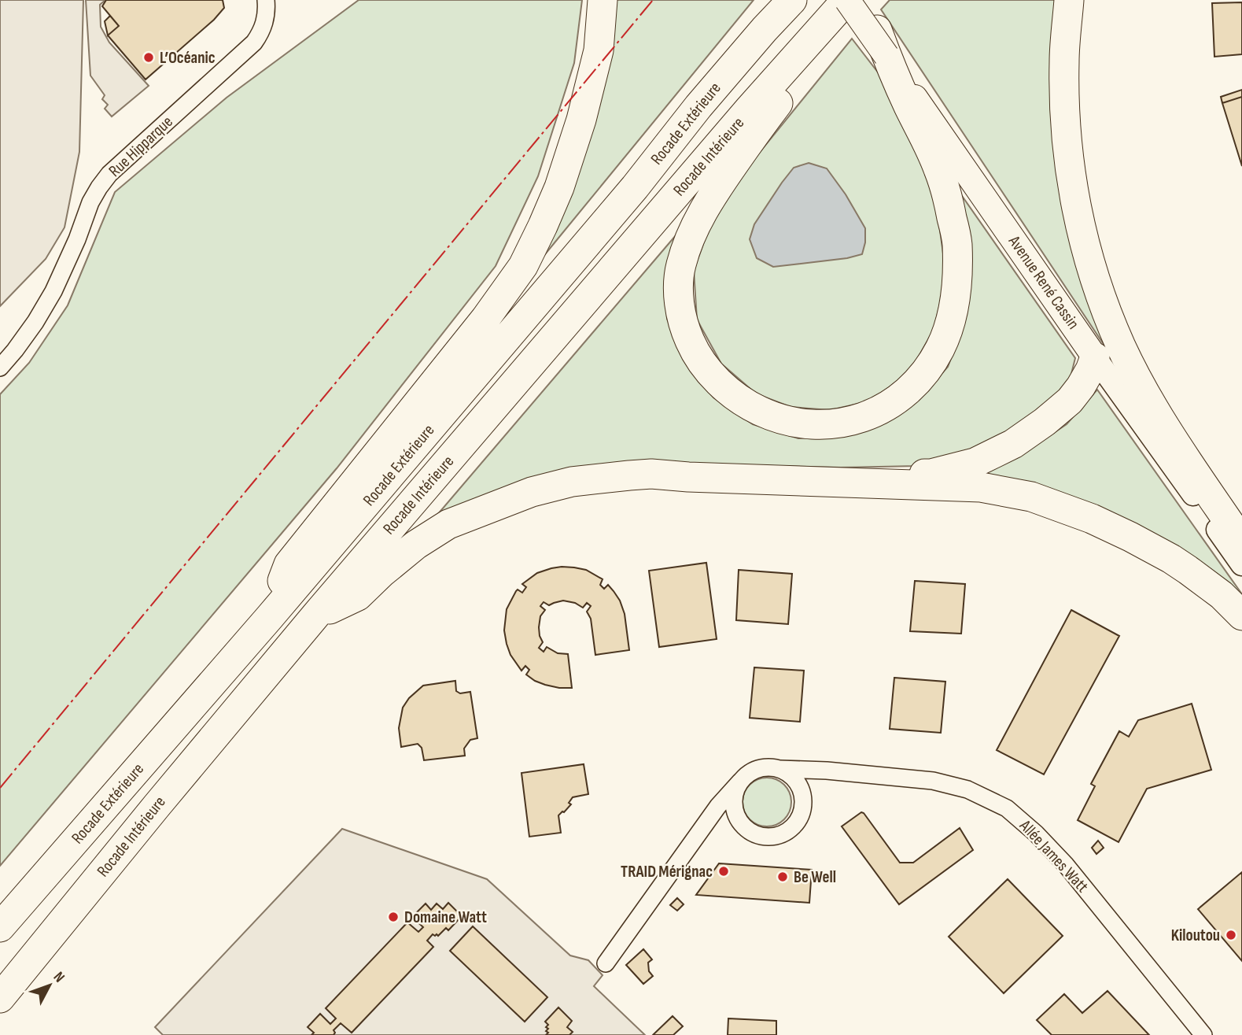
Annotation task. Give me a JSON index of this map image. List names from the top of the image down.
{
  "streets": {
    "highway": ["Rocade Extérieure", "Rocade Intérieure"],
    "main road": ["Avenue René Cassin"],
    "street": ["Rue Hipparque", "Allée James Watt"]
  },
  "crossings": [
    ["Rocade Intérieure", "Avenue René Cassin"]
  ],
  "places": [
    "L’Océanic",
    "TRAID Mérignac",
    "Be Well",
    "Domaine Watt",
    "Kiloutou"
  ],
  "north": "top right"
}
